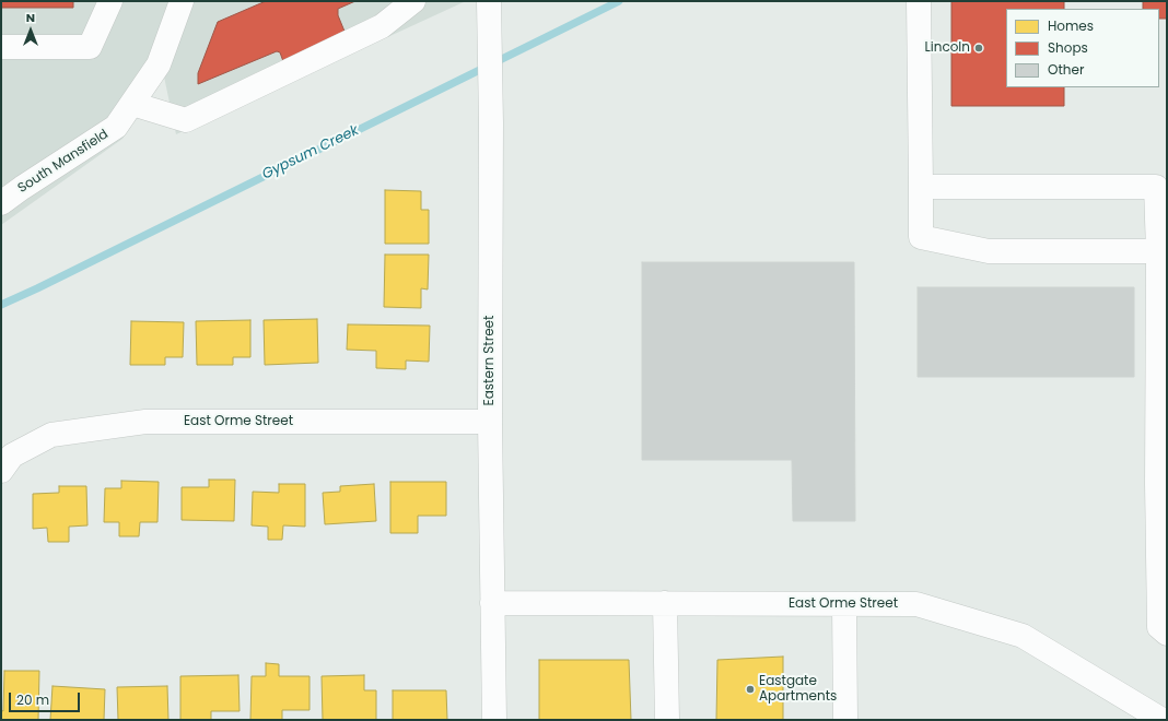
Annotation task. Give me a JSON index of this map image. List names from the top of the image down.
{
  "streets": {
    "street": ["South Mansfield", "Eastern Street", "East Orme Street"]
  },
  "crossings": [
    ["Eastern Street", "East Orme Street"]
  ],
  "water": ["Gypsum Creek"],
  "places": ["Lincoln", "Eastgate Apartments"],
  "legend": ["Homes", "Shops", "Other"],
  "scale_bar": "20 m",
  "north": "top"
}
